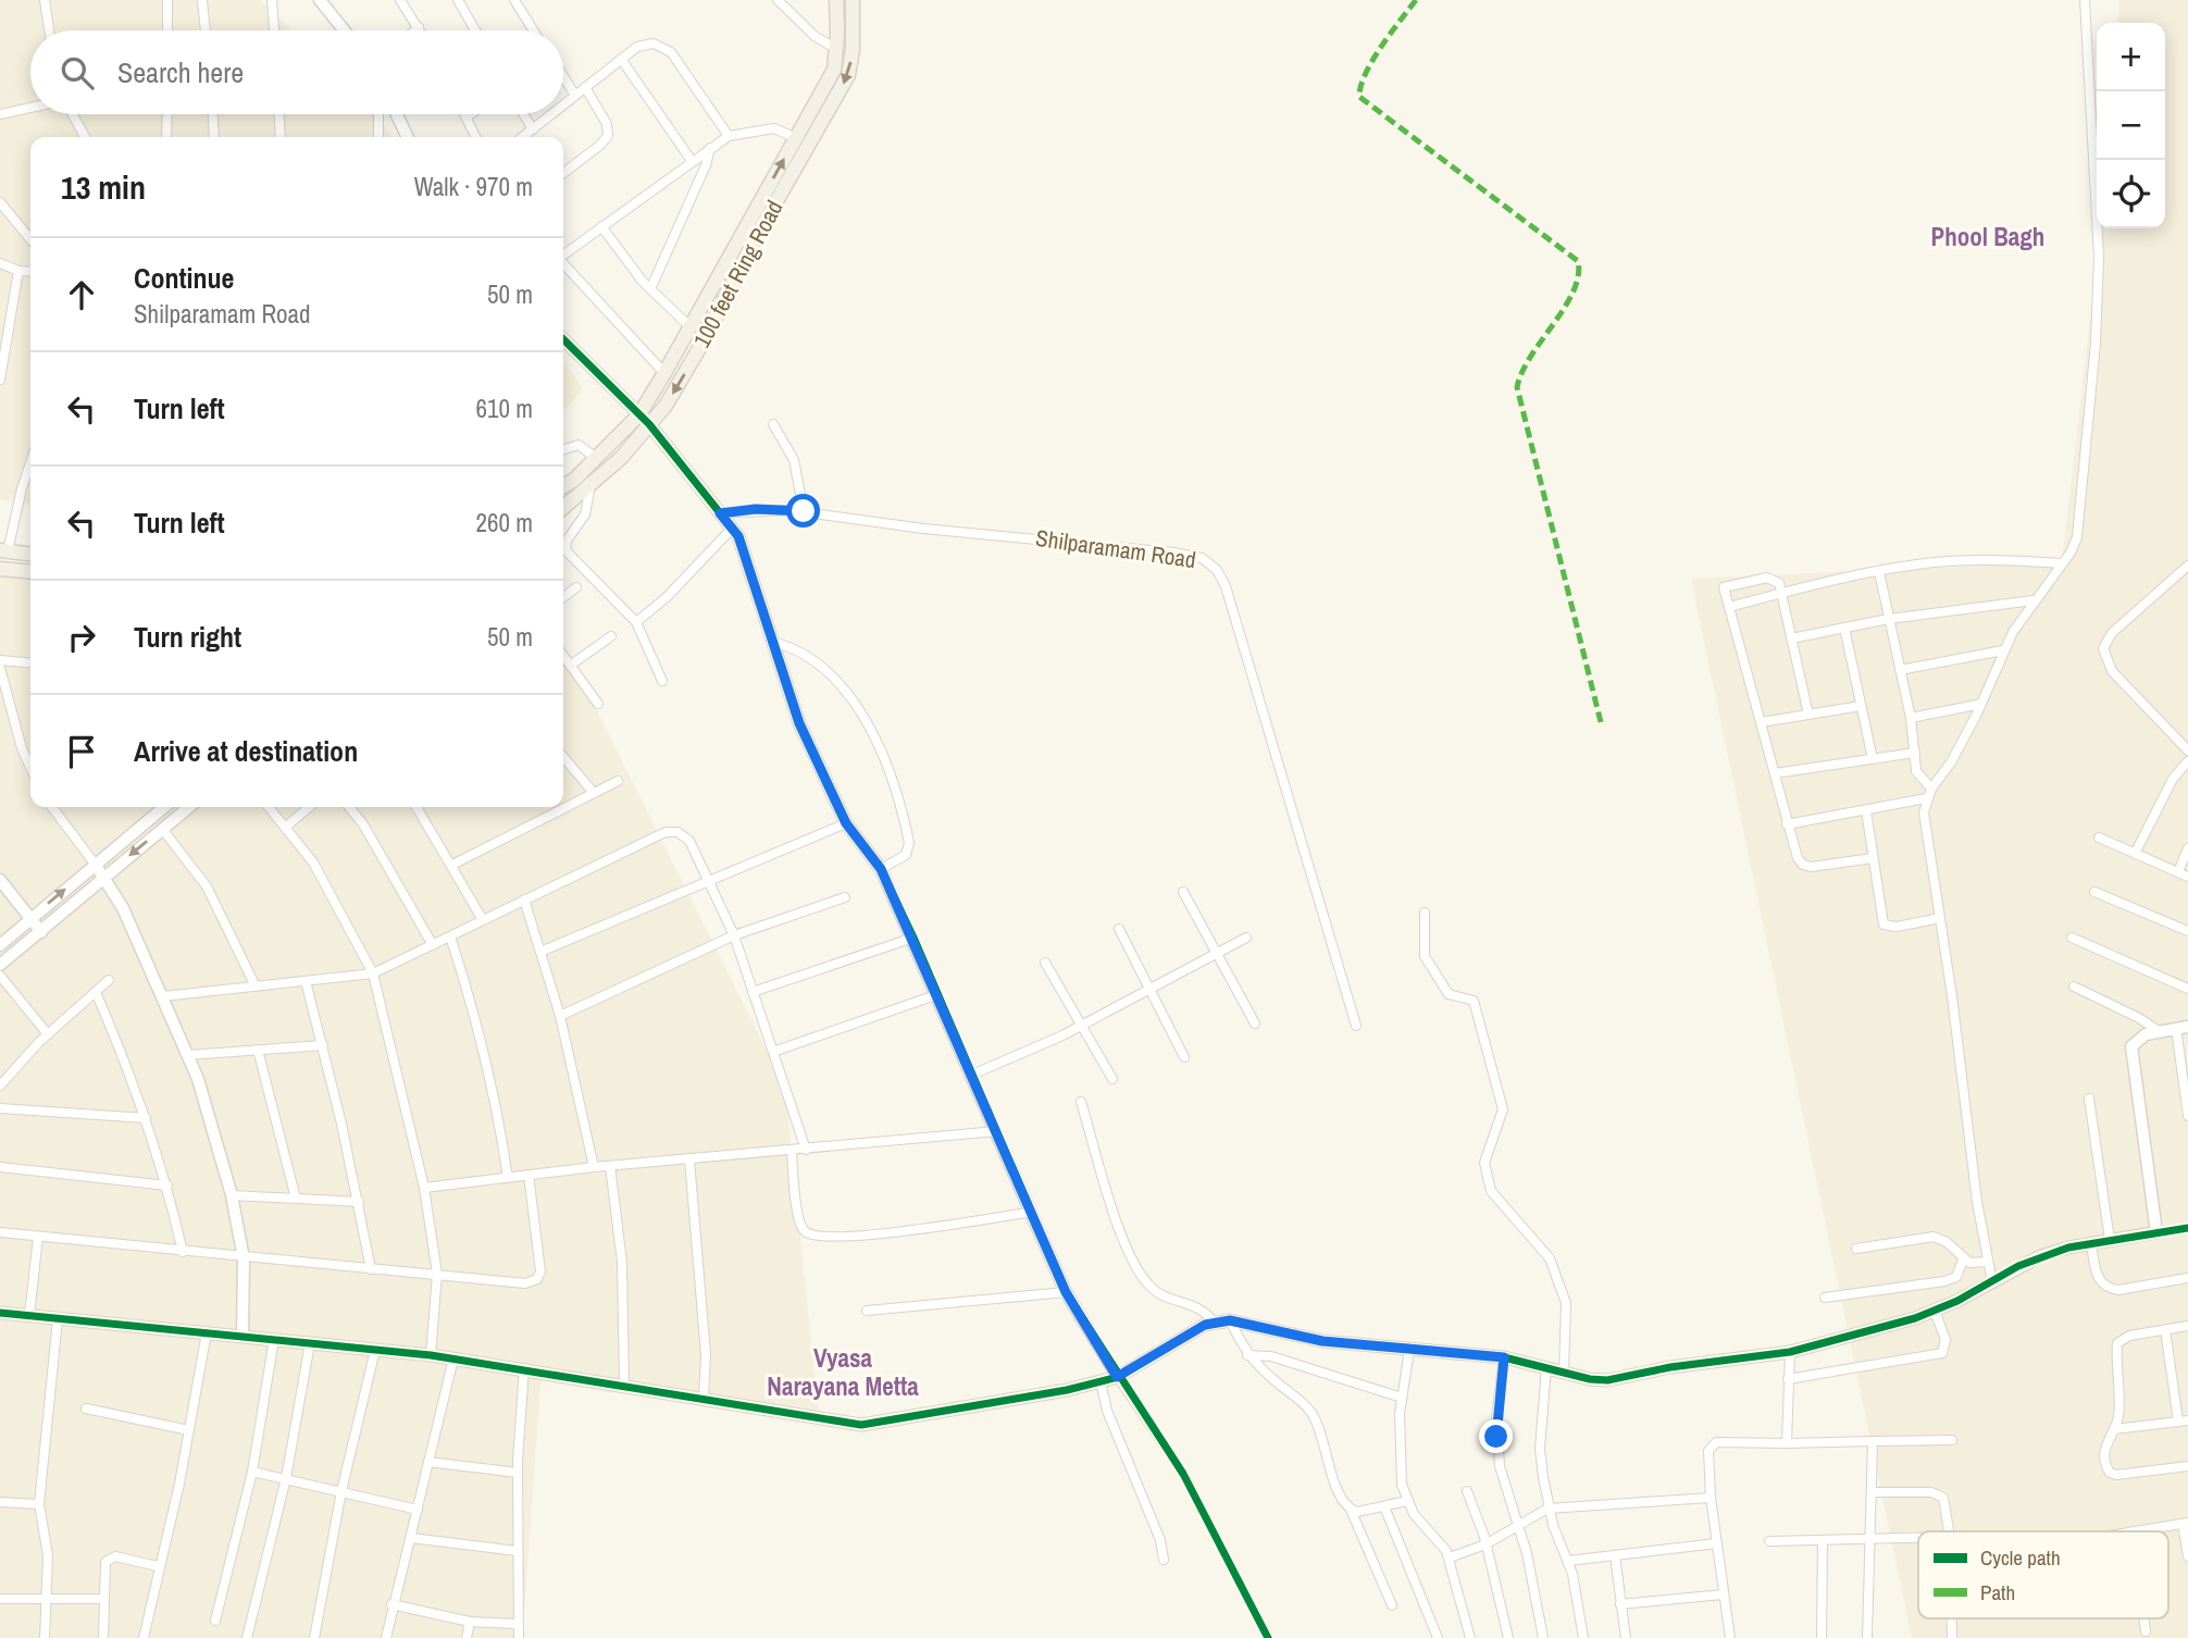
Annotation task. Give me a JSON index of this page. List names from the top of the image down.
{
  "streets": {
    "main road": ["100 feet Ring Road"],
    "street": ["Shilparamam Road"]
  },
  "districts": ["Phool Bagh", "Vyasa Narayana Metta"],
  "legend": ["Cycle path", "Path"],
  "page": {
    "map_buttons": ["+", "−"],
    "search": "Search here",
    "heading": ["13 min", "Walk · 970 m"],
    "list": [
      ["Continue", "Shilparamam Road", "50 m"],
      ["Turn left", "610 m"],
      ["Turn left", "260 m"],
      ["Turn right", "50 m"],
      "Arrive at destination"
    ]
  }
}
